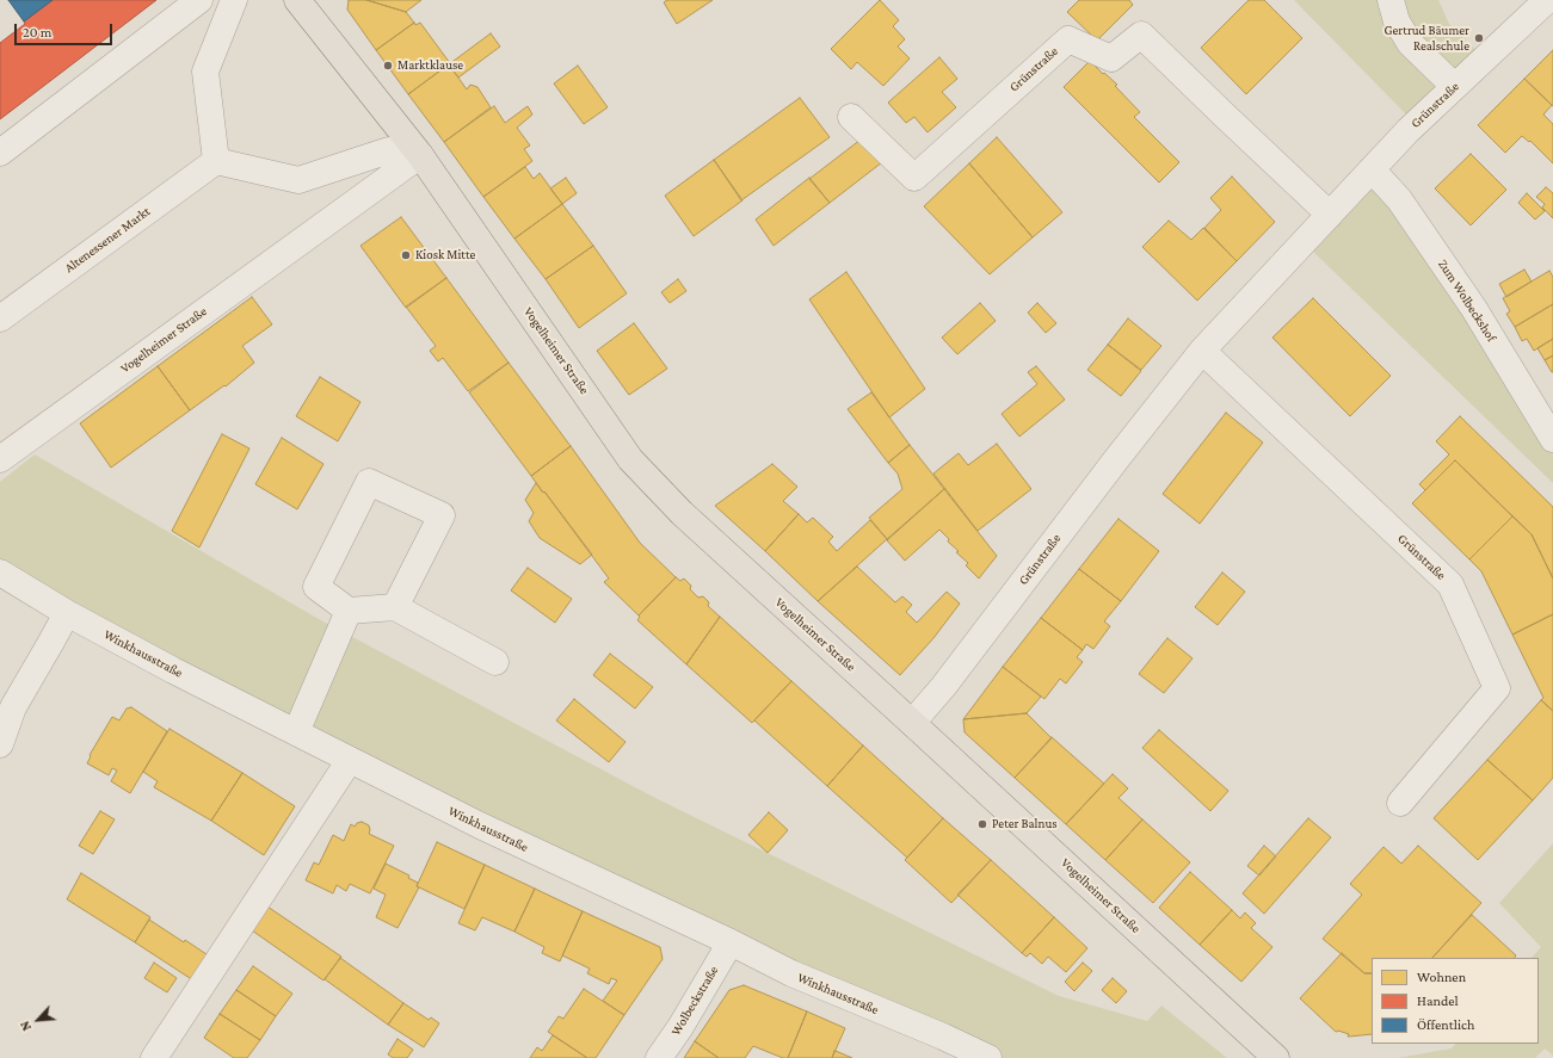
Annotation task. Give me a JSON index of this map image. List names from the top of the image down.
{
  "streets": {
    "main road": ["Vogelheimer Straße"],
    "street": [
      "Grünstraße",
      "Altenessener Markt",
      "Zum Wolbeckshof",
      "Winkhausstraße",
      "Wolbeckstraße"
    ]
  },
  "crossings": [
    ["Grünstraße", "Zum Wolbeckshof"],
    ["Grünstraße", "Vogelheimer Straße"],
    ["Winkhausstraße", "Wolbeckstraße"]
  ],
  "places": [
    "Gertrud Bäumer Realschule",
    "Marktklause",
    "Kiosk Mitte",
    "Peter Balnus"
  ],
  "legend": ["Wohnen", "Handel", "Öffentlich"],
  "scale_bar": "20 m",
  "north": "bottom left"
}
